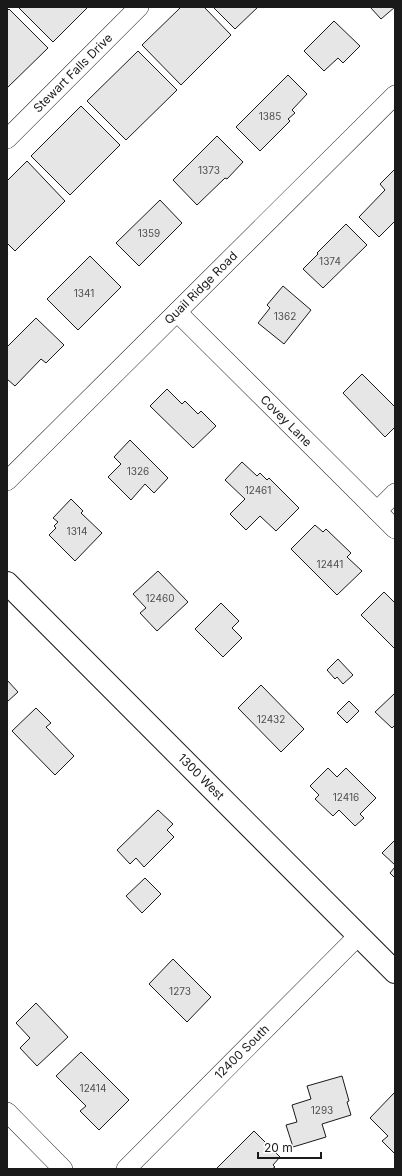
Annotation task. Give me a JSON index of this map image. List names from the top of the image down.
{
  "streets": {
    "street": [
      "Stewart Falls Drive",
      "Quail Ridge Road",
      "Covey Lane",
      "1300 West",
      "12400 South"
    ]
  },
  "crossings": [
    ["Quail Ridge Road", "Covey Lane"],
    ["1300 West", "12400 South"]
  ],
  "house_numbers": [
    "1385",
    "1373",
    "1359",
    "1374",
    "1341",
    "1362",
    "1326",
    "12461",
    "1314",
    "12441",
    "12460",
    "12432",
    "12416",
    "1273",
    "12414",
    "1293"
  ],
  "scale_bar": "20 m"
}
